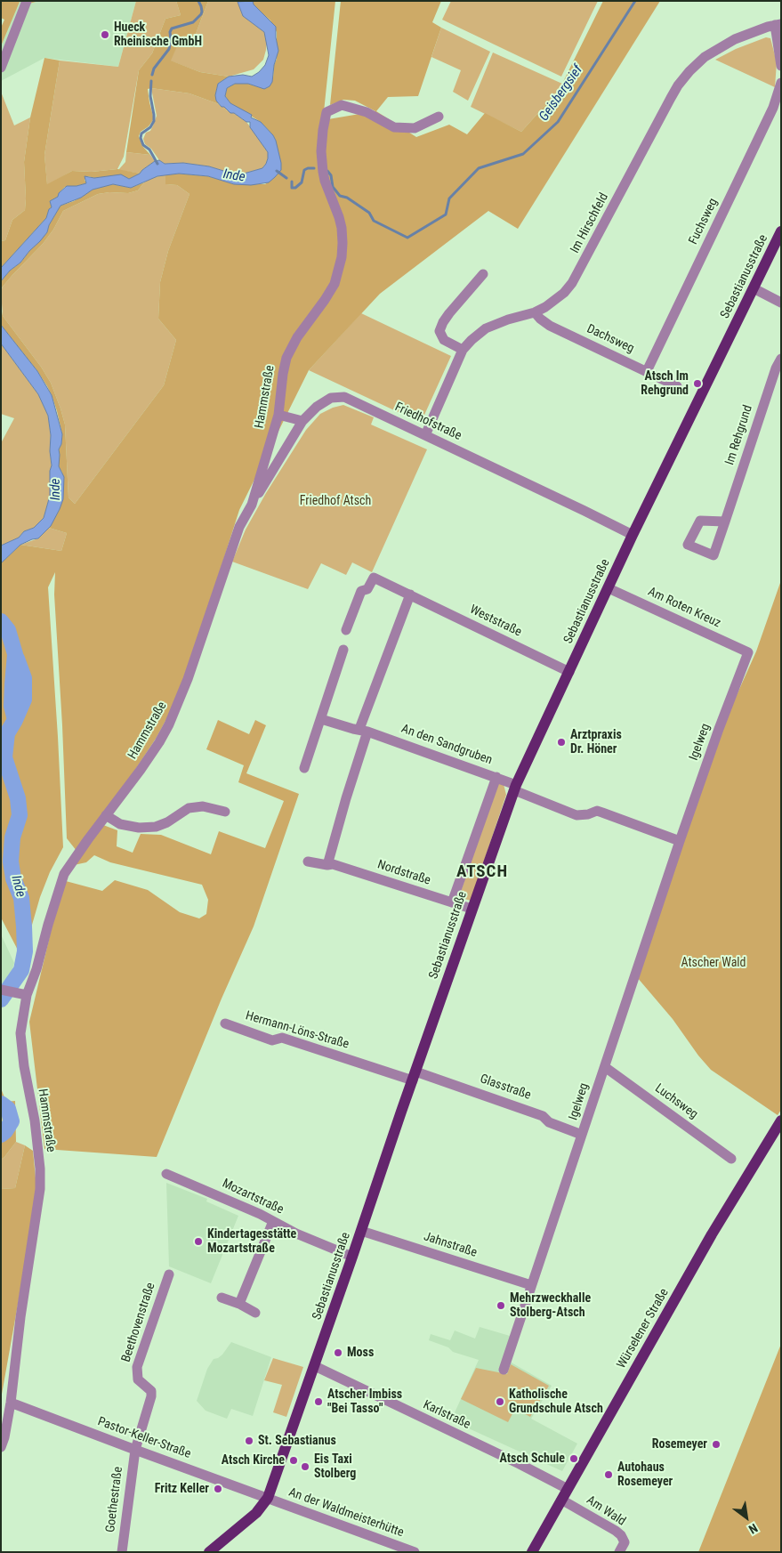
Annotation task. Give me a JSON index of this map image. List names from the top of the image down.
{
  "streets": {
    "main road": ["Sebastianusstraße", "Würselener Straße"],
    "street": [
      "Fuchsweg",
      "Im Hirschfeld",
      "Dachsweg",
      "Hammstraße",
      "Friedhofstraße",
      "Im Rehgrund",
      "Am Roten Kreuz",
      "Weststraße",
      "Igelweg",
      "An den Sandgruben",
      "Nordstraße",
      "Hermann-Löns-Straße",
      "Glasstraße",
      "Luchsweg",
      "Mozartstraße",
      "Jahnstraße",
      "Beethovenstraße",
      "Karlstraße",
      "Pastor-Keller-Straße",
      "Goethestraße",
      "Am Wald",
      "An der Waldmeisterhütte"
    ]
  },
  "crossings": [
    ["Fuchsweg", "Dachsweg"],
    ["Im Hirschfeld", "Dachsweg"],
    ["Im Hirschfeld", "Friedhofstraße"],
    ["Sebastianusstraße", "Friedhofstraße"],
    ["Sebastianusstraße", "Am Roten Kreuz"],
    ["Sebastianusstraße", "Weststraße"],
    ["Sebastianusstraße", "An den Sandgruben"],
    ["Sebastianusstraße", "Nordstraße"],
    ["Sebastianusstraße", "Hermann-Löns-Straße"],
    ["Sebastianusstraße", "Glasstraße"],
    ["Sebastianusstraße", "Mozartstraße"],
    ["Sebastianusstraße", "Jahnstraße"],
    ["Sebastianusstraße", "Karlstraße"],
    ["Sebastianusstraße", "Pastor-Keller-Straße"],
    ["Sebastianusstraße", "An der Waldmeisterhütte"],
    ["Hammstraße", "Friedhofstraße"],
    ["Hammstraße", "Pastor-Keller-Straße"],
    ["Am Roten Kreuz", "Igelweg"],
    ["Igelweg", "Glasstraße"],
    ["Igelweg", "Luchsweg"],
    ["Igelweg", "Jahnstraße"],
    ["Hermann-Löns-Straße", "Glasstraße"],
    ["Beethovenstraße", "Pastor-Keller-Straße"],
    ["Beethovenstraße", "Goethestraße"],
    ["Würselener Straße", "Karlstraße"],
    ["Würselener Straße", "Am Wald"],
    ["Pastor-Keller-Straße", "Goethestraße"],
    ["Pastor-Keller-Straße", "An der Waldmeisterhütte"]
  ],
  "districts": ["ATSCH"],
  "water": ["Geisbergsief", "Inde"],
  "parks": ["Friedhof Atsch", "Atscher Wald"],
  "places": [
    "Hueck Rheinische GmbH",
    "Atsch Im Rehgrund",
    "Arztpraxis Dr. Höner",
    "Kindertagesstätte Mozartstraße",
    "Mehrzweckhalle Stolberg-Atsch",
    "Moss",
    "Atscher Imbiss \"Bei Tasso\"",
    "Katholische Grundschule Atsch",
    "St. Sebastianus",
    "Rosemeyer",
    "Atsch Schule",
    "Atsch Kirche",
    "Eis Taxi Stolberg",
    "Autohaus Rosemeyer",
    "Fritz Keller"
  ],
  "north": "bottom right"
}
